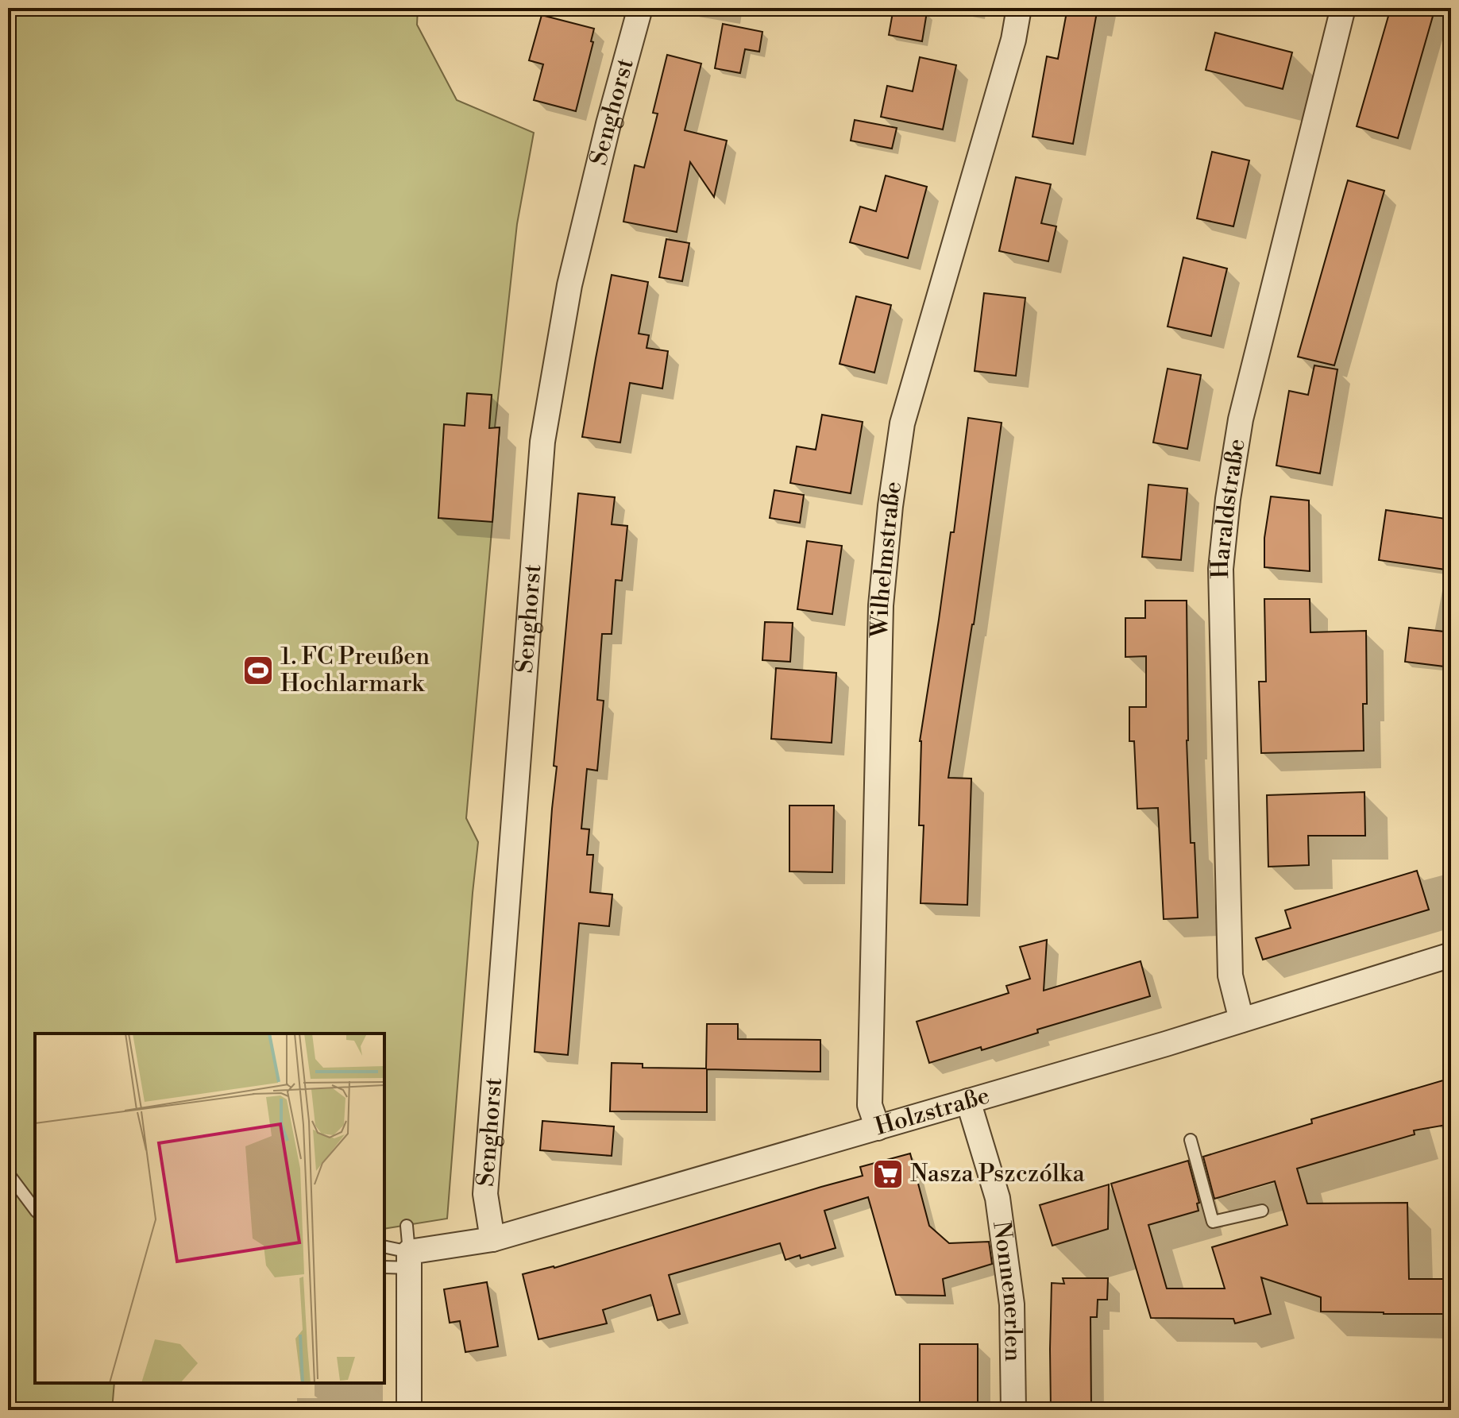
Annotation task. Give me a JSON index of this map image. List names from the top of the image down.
{
  "streets": {
    "street": [
      "Senghorst",
      "Haraldstraße",
      "Wilhelmstraße",
      "Holzstraße",
      "Nonnenerlen"
    ]
  },
  "crossings": [
    ["Senghorst", "Holzstraße"],
    ["Haraldstraße", "Holzstraße"],
    ["Wilhelmstraße", "Holzstraße"],
    ["Holzstraße", "Nonnenerlen"]
  ],
  "places": {
    "sports": ["1. FC Preußen Hochlarmark"],
    "supermarket": ["Nasza Pszczólka"]
  }
}
